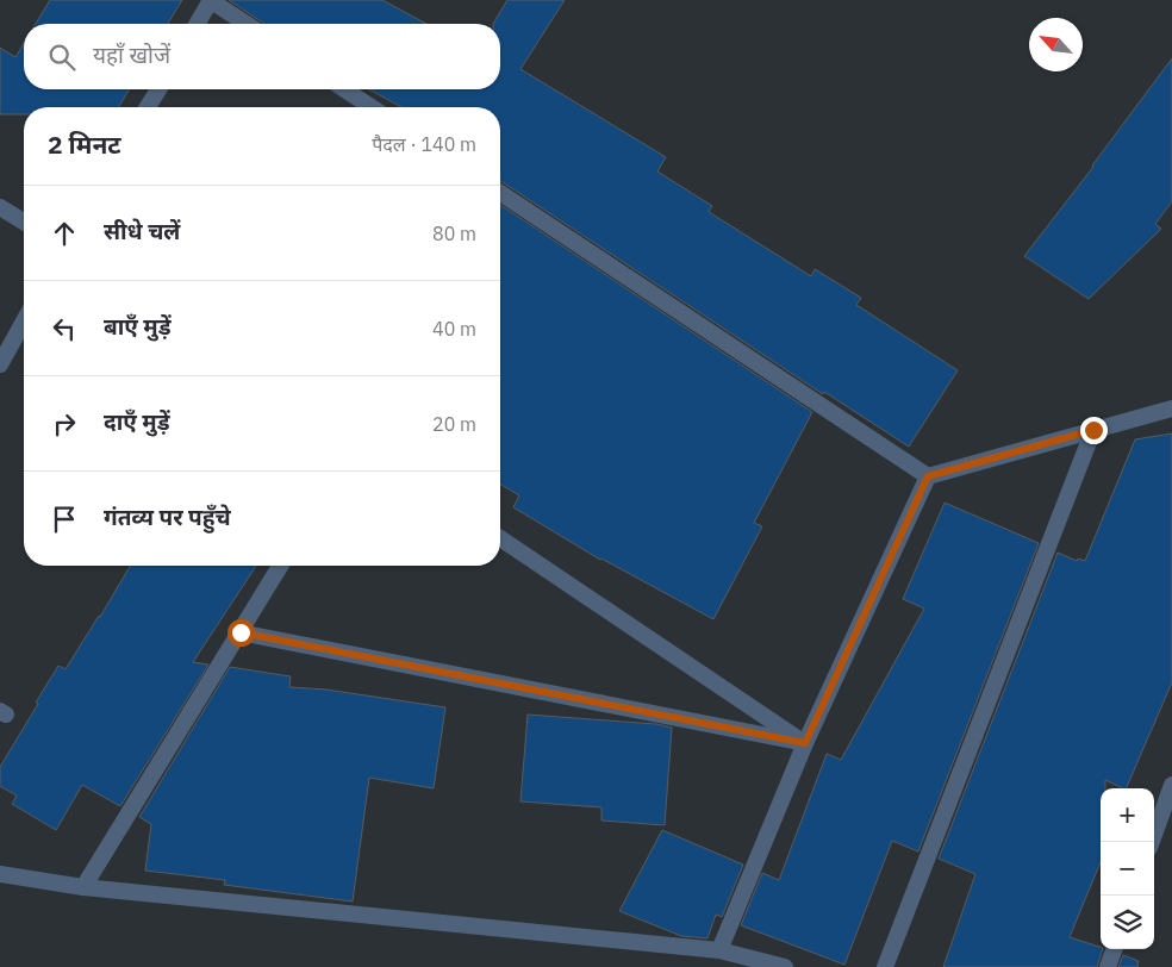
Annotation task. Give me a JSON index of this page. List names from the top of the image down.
{
  "north": "top left",
  "page": {
    "search": "यहाँ खोजें",
    "heading": ["2 मिनट", "पैदल · 140 m"],
    "list": [
      ["सीधे चलें", "80 m"],
      ["बाएँ मुड़ें", "40 m"],
      ["दाएँ मुड़ें", "20 m"],
      "गंतव्य पर पहुँचे"
    ],
    "map_buttons": ["+", "−"]
  }
}
